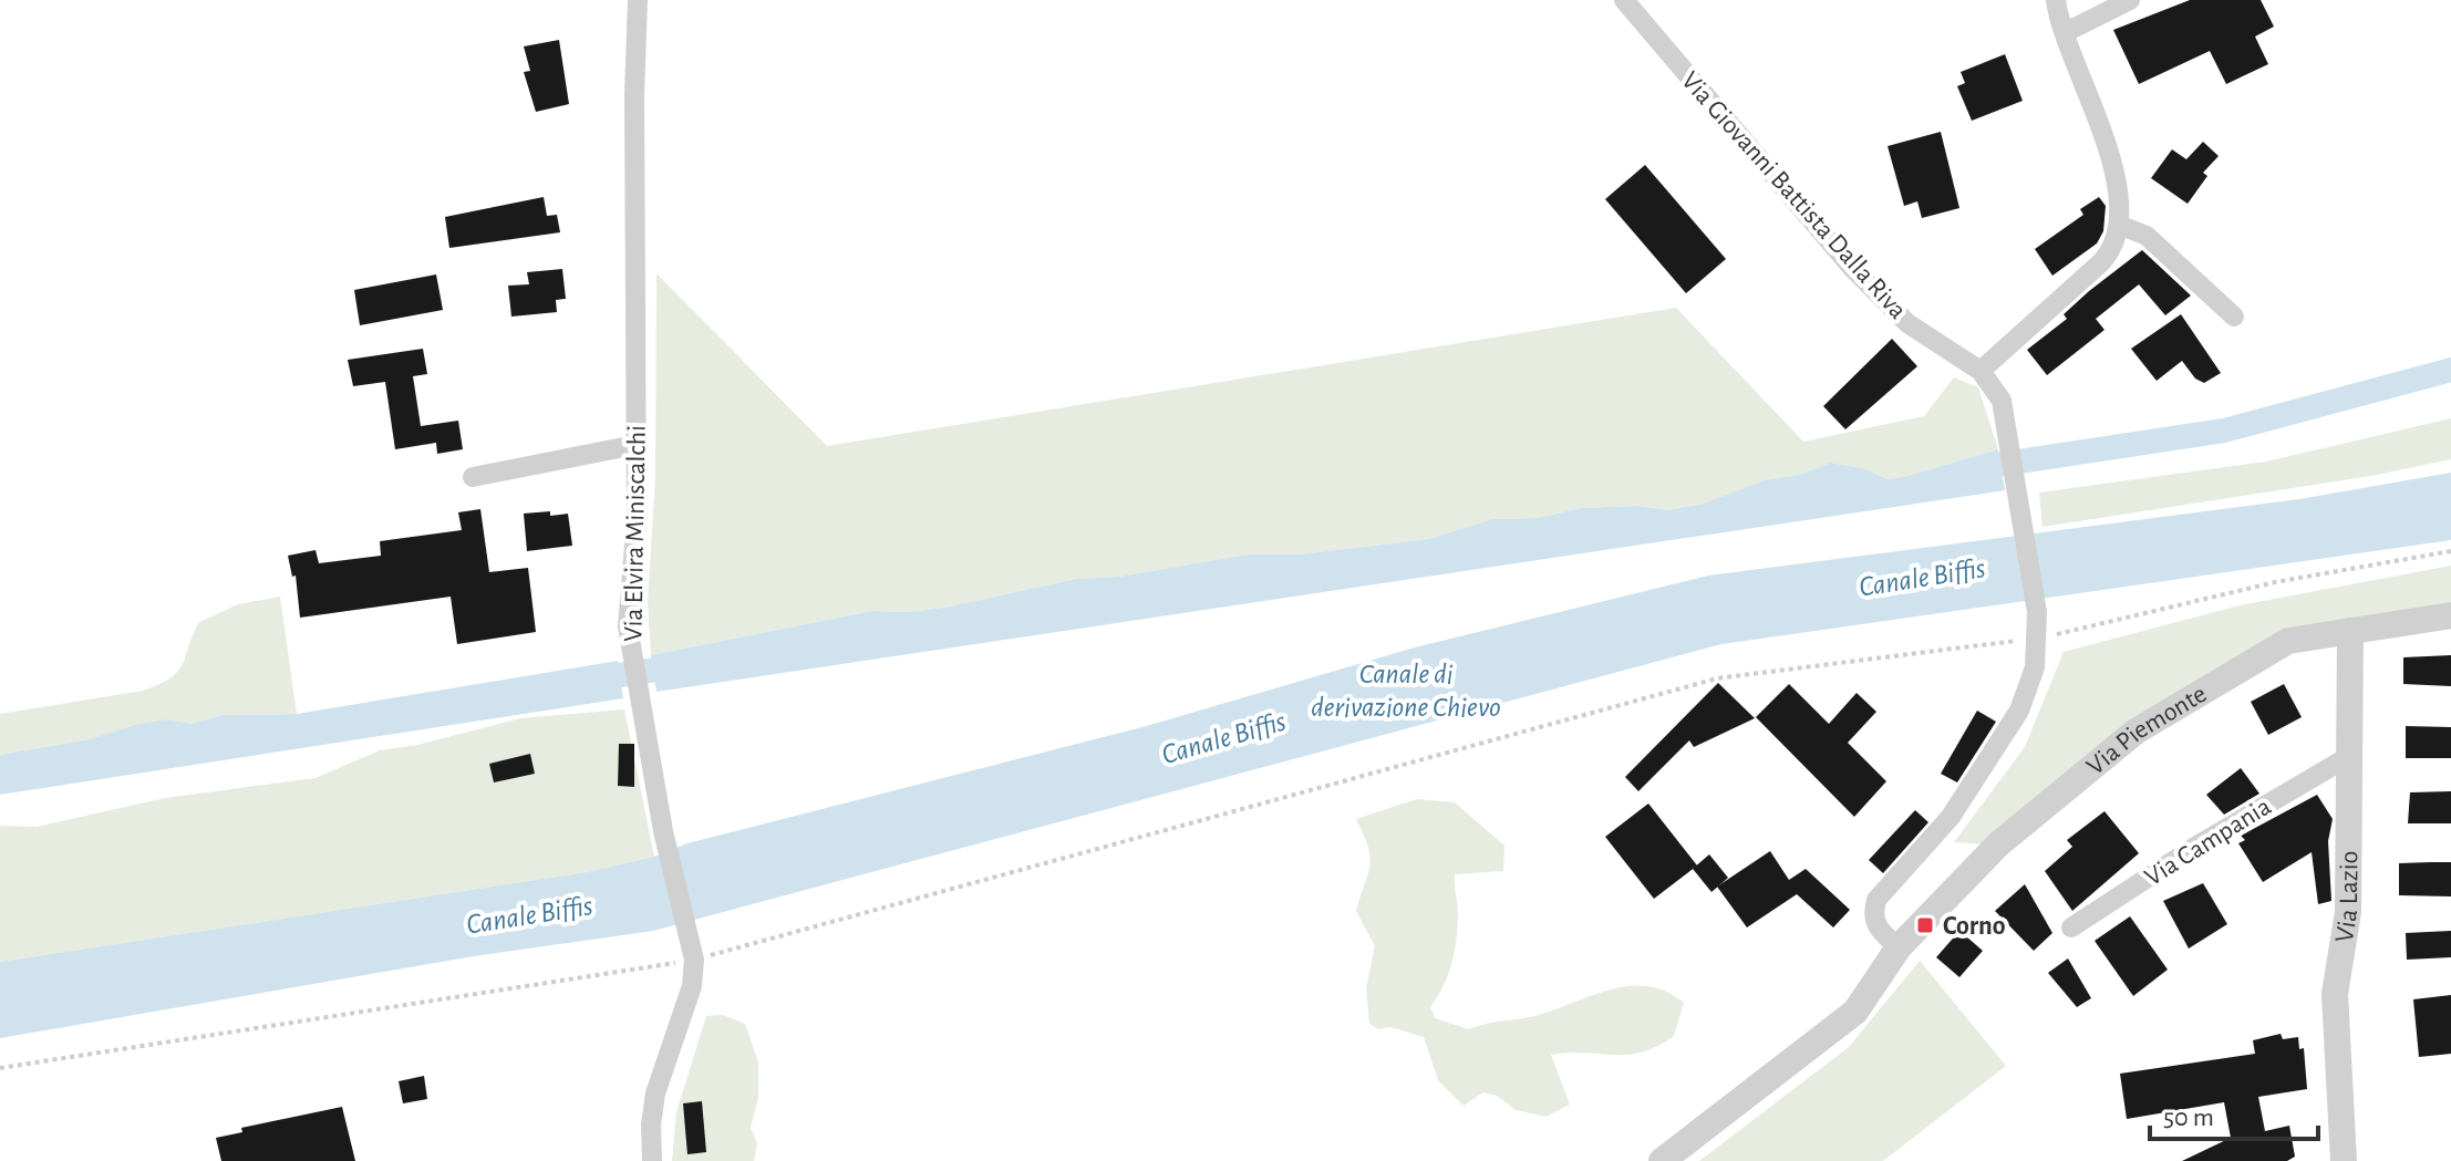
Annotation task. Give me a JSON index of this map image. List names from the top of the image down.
{
  "streets": {
    "street": [
      "Via Giovanni Battista Dalla Riva",
      "Via Elvira Miniscalchi",
      "Via Piemonte",
      "Via Campania",
      "Via Lazio"
    ]
  },
  "crossings": [
    ["Via Giovanni Battista Dalla Riva", "Via Piemonte"],
    ["Via Piemonte", "Via Lazio"],
    ["Via Campania", "Via Lazio"]
  ],
  "water": ["Canale Biffis", "Canale di derivazione Chievo"],
  "places": {
    "transit": ["Corno"]
  },
  "scale_bar": "50 m"
}
